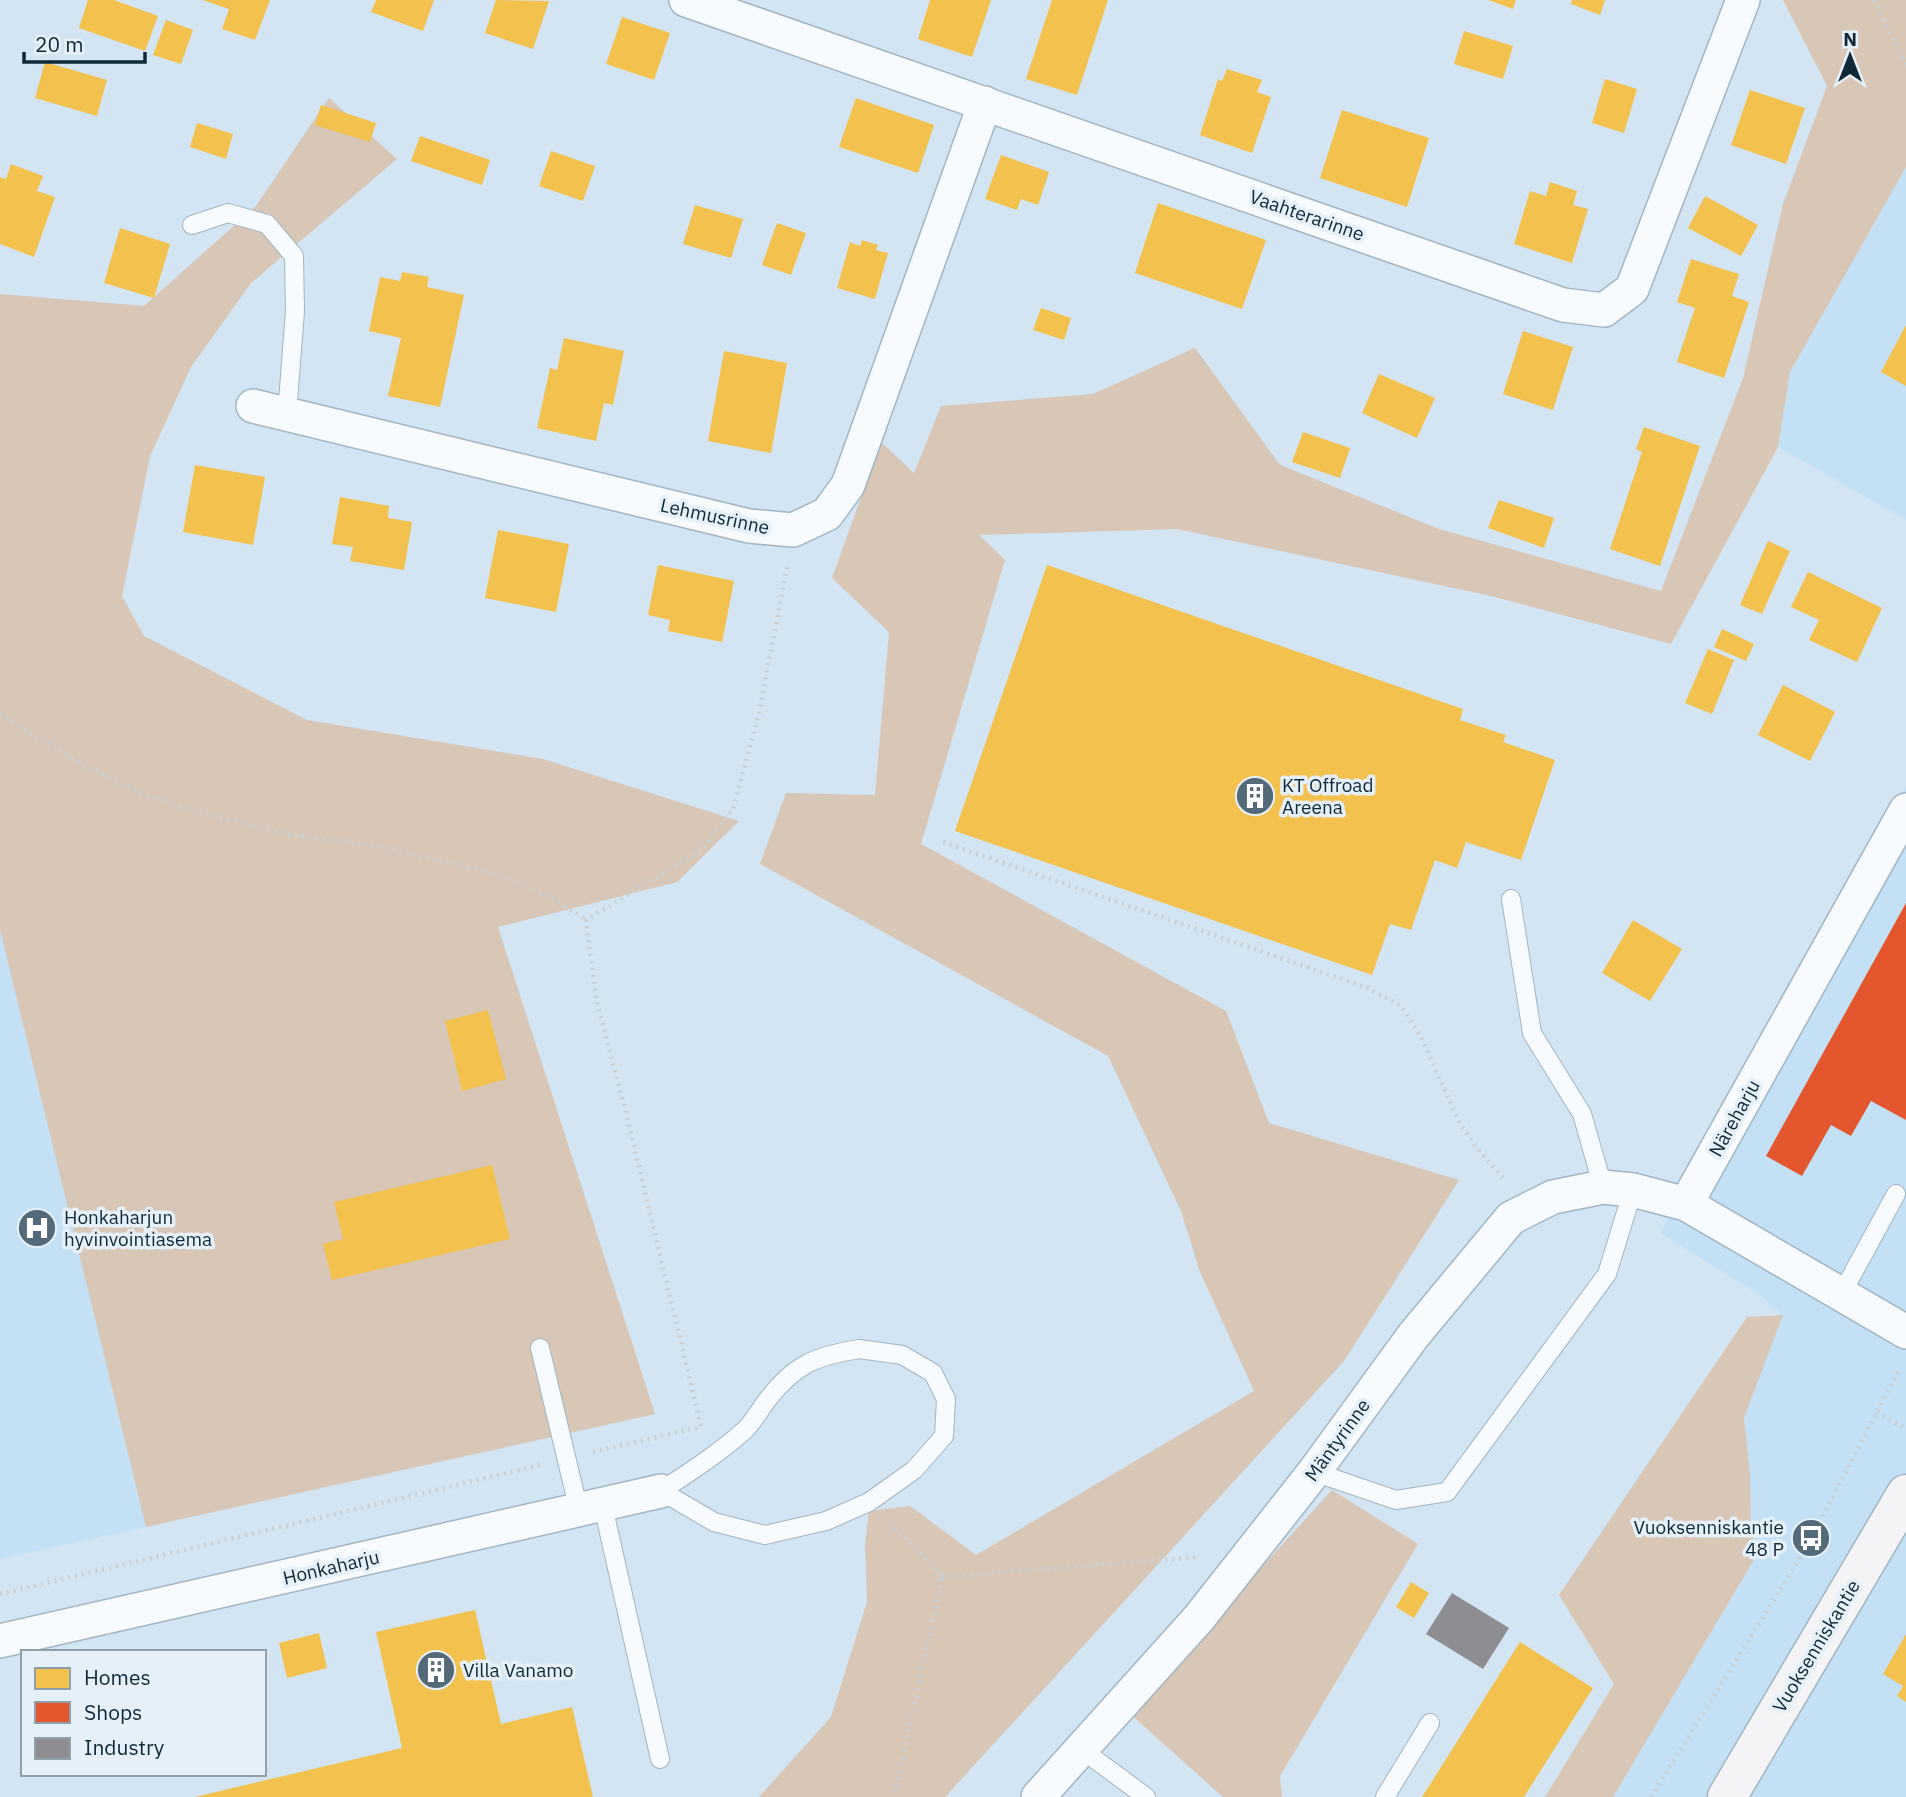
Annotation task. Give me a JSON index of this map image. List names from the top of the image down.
{
  "streets": {
    "street": [
      "Vaahterarinne",
      "Lehmusrinne",
      "Näreharju",
      "Mäntyrinne",
      "Honkaharju",
      "Vuoksenniskantie"
    ]
  },
  "crossings": [
    ["Vaahterarinne", "Lehmusrinne"],
    ["Näreharju", "Mäntyrinne"]
  ],
  "places": {
    "building": ["KT Offroad Areena", "Villa Vanamo"],
    "hospital": ["Honkaharjun hyvinvointiasema"],
    "bus stop": ["Vuoksenniskantie 48 P"]
  },
  "legend": ["Homes", "Shops", "Industry"],
  "scale_bar": "20 m",
  "north": "top"
}
